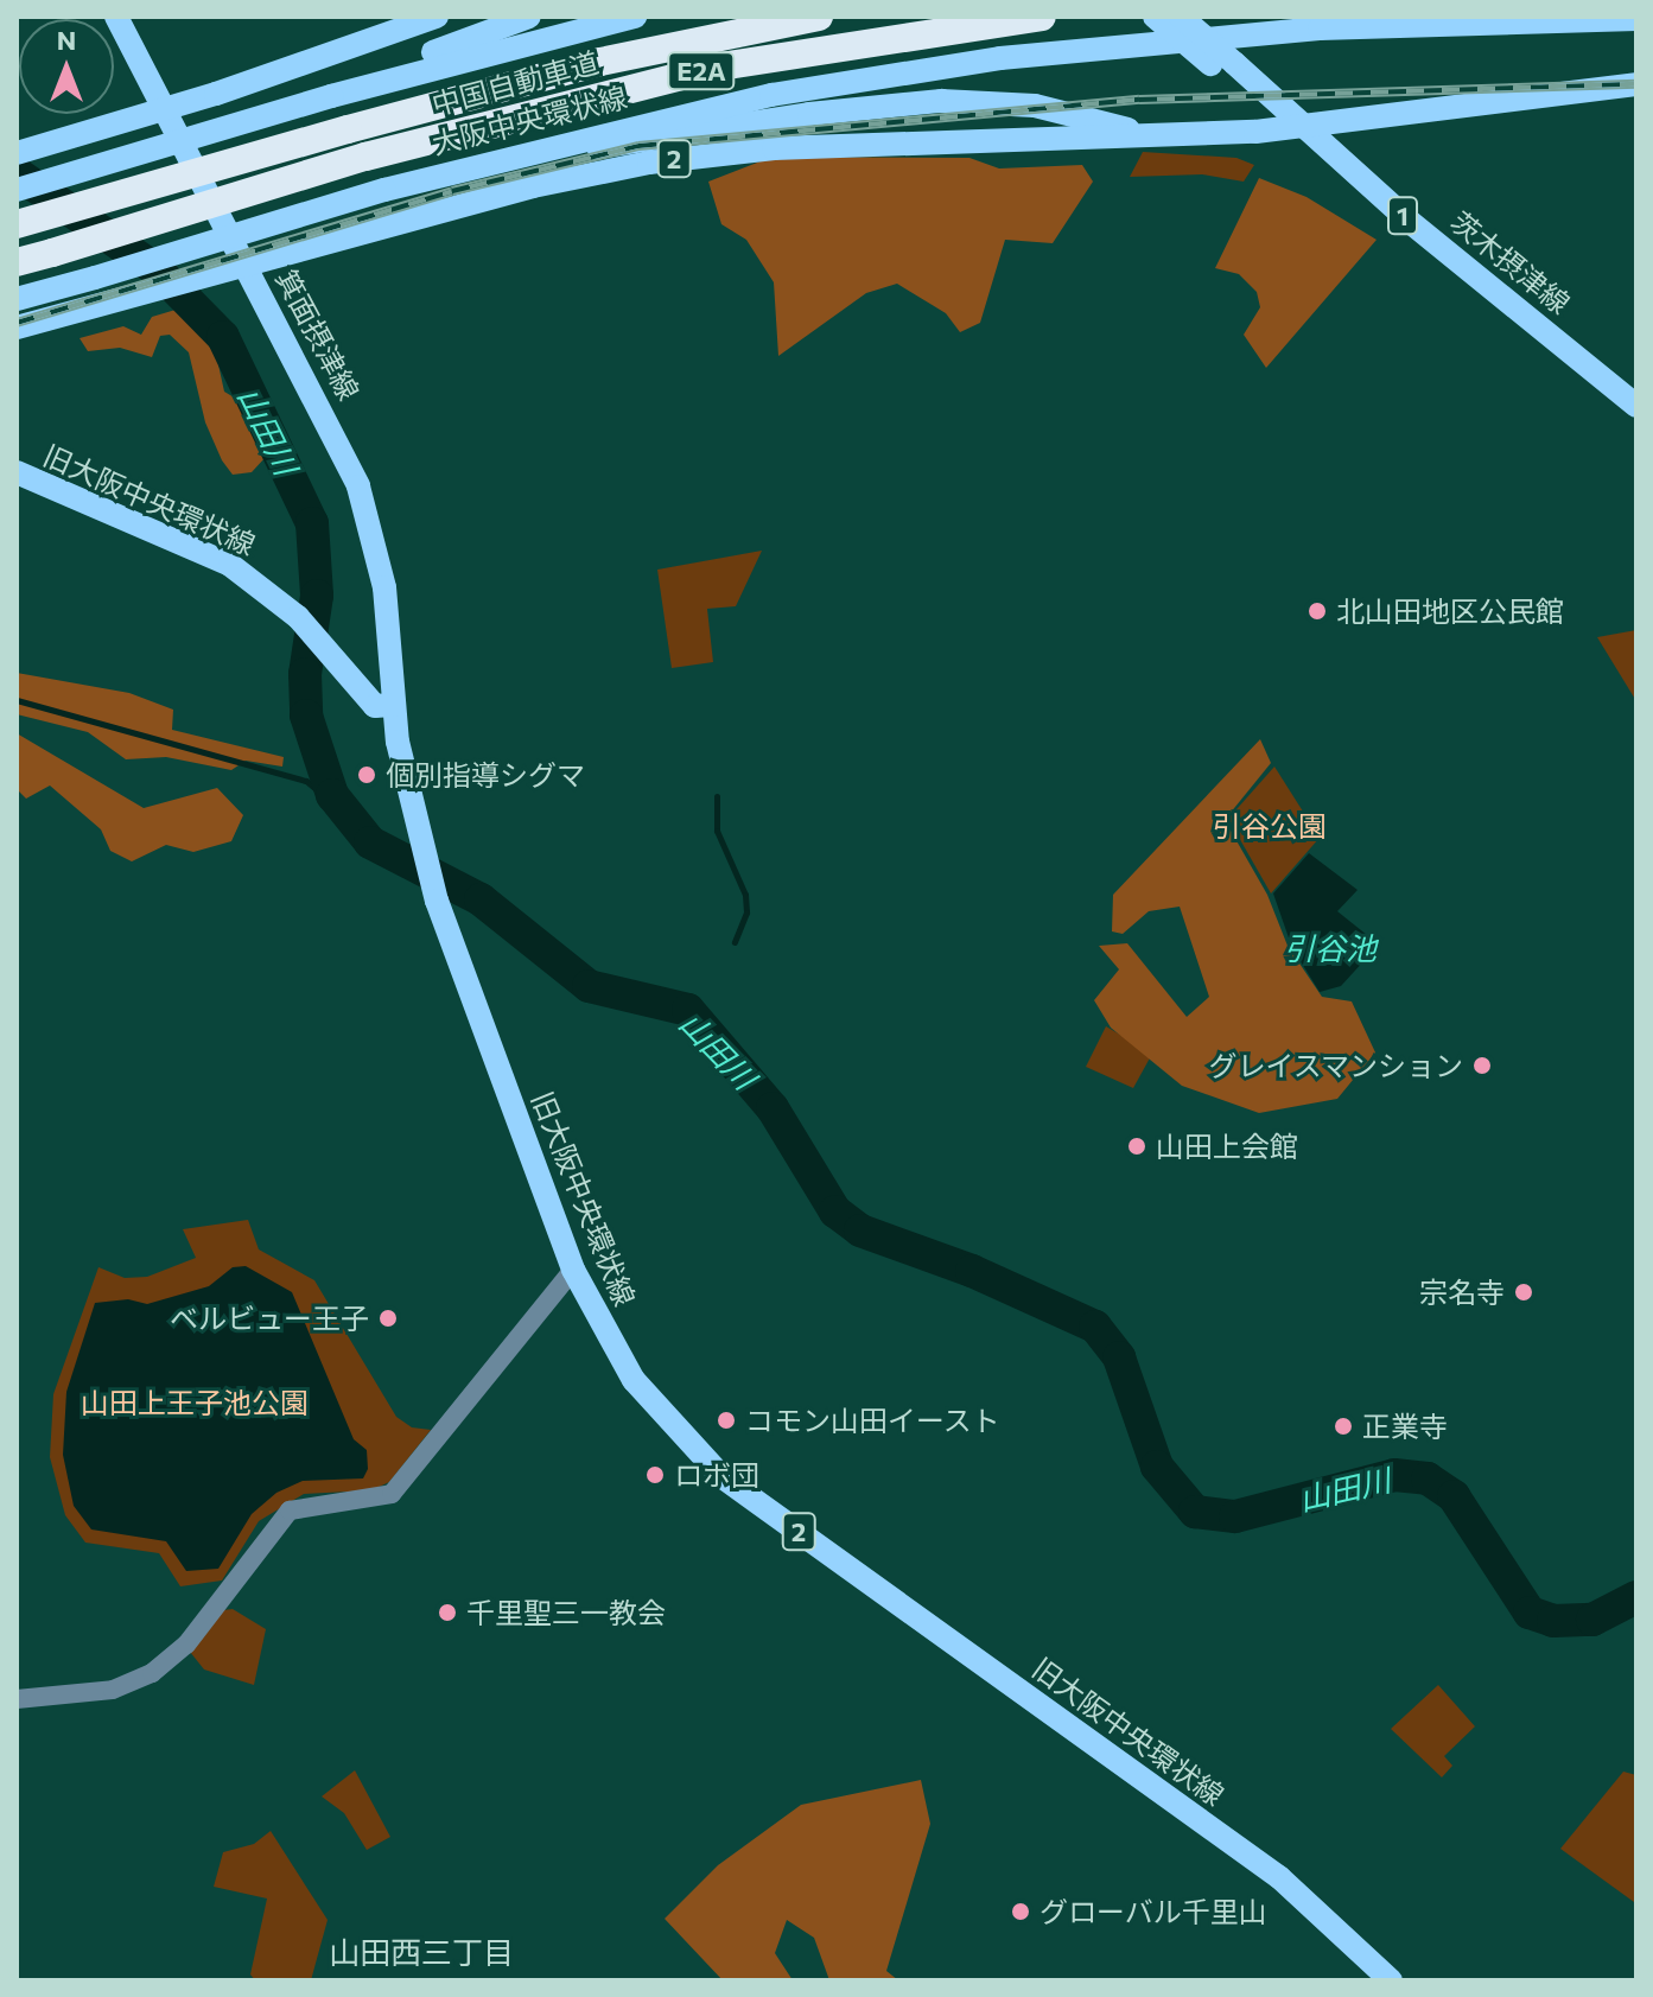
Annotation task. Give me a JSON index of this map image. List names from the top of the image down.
{
  "streets": {
    "highway": ["E2A", "中国自動車道"],
    "main road": [
      "大阪中央環状線",
      "2",
      "1",
      "茨木摂津線",
      "箕面摂津線",
      "旧大阪中央環状線"
    ]
  },
  "crossings": [
    ["2", "茨木摂津線"],
    ["2", "箕面摂津線"],
    ["箕面摂津線", "旧大阪中央環状線"]
  ],
  "districts": ["山田西三丁目"],
  "water": ["山田川", "引谷池"],
  "parks": ["引谷公園", "山田上王子池公園"],
  "places": [
    "北山田地区公民館",
    "個別指導シグマ",
    "グレイスマンション",
    "山田上会館",
    "宗名寺",
    "ベルビュー王子",
    "コモン山田イースト",
    "正業寺",
    "ロボ団",
    "千里聖三一教会",
    "グローバル千里山"
  ],
  "north": "top"
}
